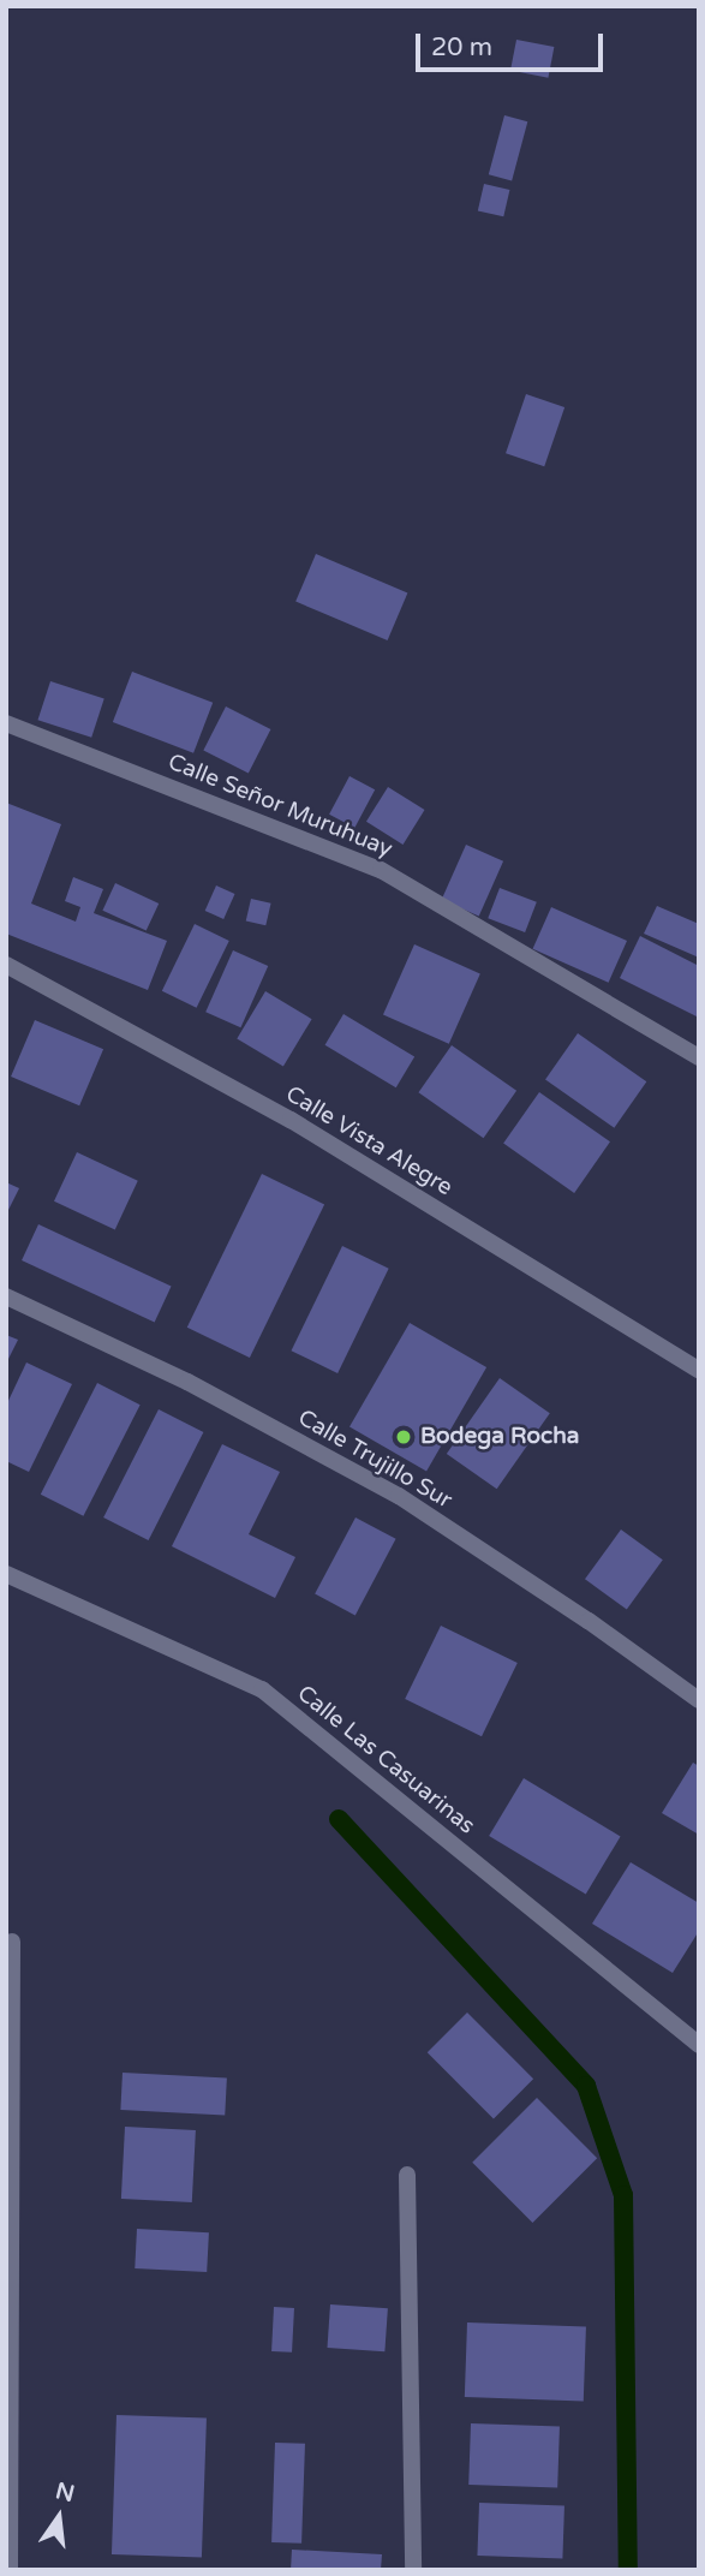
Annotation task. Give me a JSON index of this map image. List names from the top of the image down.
{
  "streets": {
    "street": [
      "Calle Señor Muruhuay",
      "Calle Vista Alegre",
      "Calle Trujillo Sur",
      "Calle Las Casuarinas"
    ]
  },
  "places": ["Bodega Rocha"],
  "scale_bar": "20 m",
  "north": "top"
}
